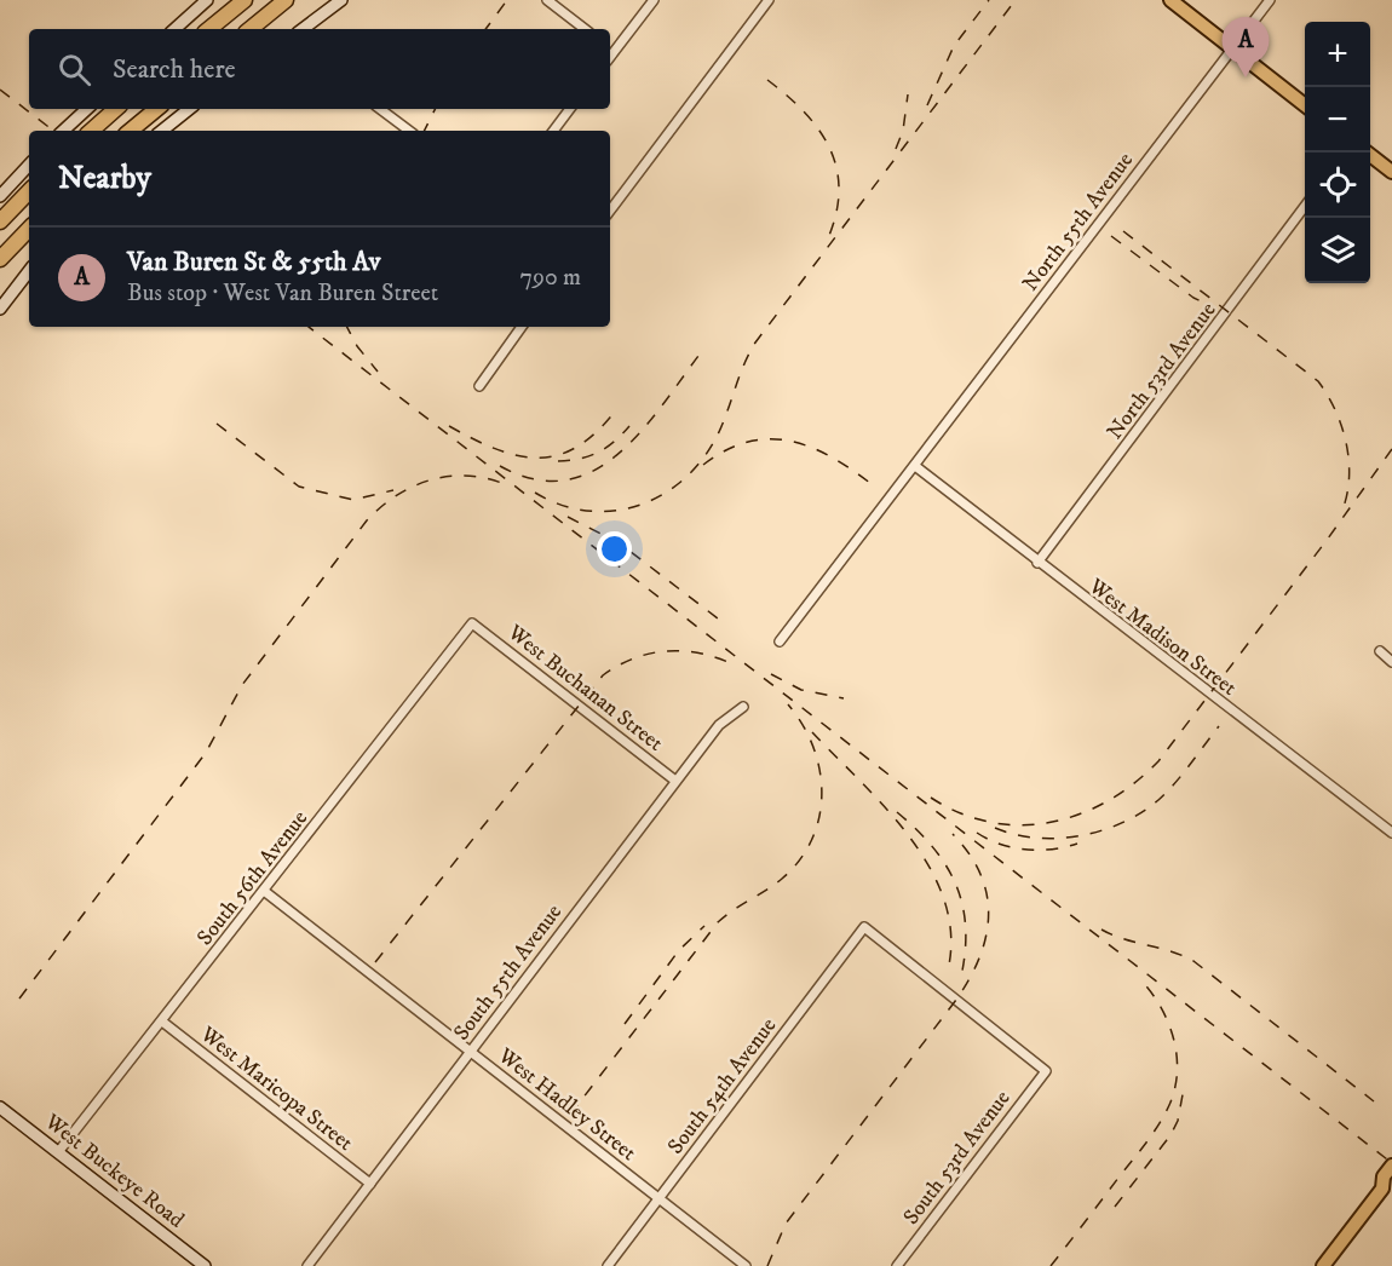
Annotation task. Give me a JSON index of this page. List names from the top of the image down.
{
  "streets": {
    "main road": ["West Buckeye Road"],
    "street": [
      "North 55th Avenue",
      "North 53rd Avenue",
      "West Madison Street",
      "West Buchanan Street",
      "South 56th Avenue",
      "South 55th Avenue",
      "South 54th Avenue",
      "West Maricopa Street",
      "West Hadley Street",
      "South 53rd Avenue"
    ]
  },
  "crossings": [
    ["North 55th Avenue", "West Madison Street"],
    ["North 53rd Avenue", "West Madison Street"],
    ["West Buchanan Street", "South 56th Avenue"],
    ["West Buchanan Street", "South 55th Avenue"],
    ["South 56th Avenue", "West Maricopa Street"],
    ["South 56th Avenue", "West Hadley Street"],
    ["South 56th Avenue", "West Buckeye Road"],
    ["South 55th Avenue", "West Maricopa Street"],
    ["South 55th Avenue", "West Hadley Street"],
    ["South 54th Avenue", "West Hadley Street"],
    ["South 54th Avenue", "South 53rd Avenue"]
  ],
  "page": {
    "pins": "A",
    "map_buttons": ["+", "−"],
    "search": "Search here",
    "heading": "Nearby",
    "list": [
      {
        "mark": "A",
        "name": "Van Buren St & 55th Av",
        "note": "Bus stop · West Van Buren Street",
        "value": "790 m"
      }
    ]
  }
}
